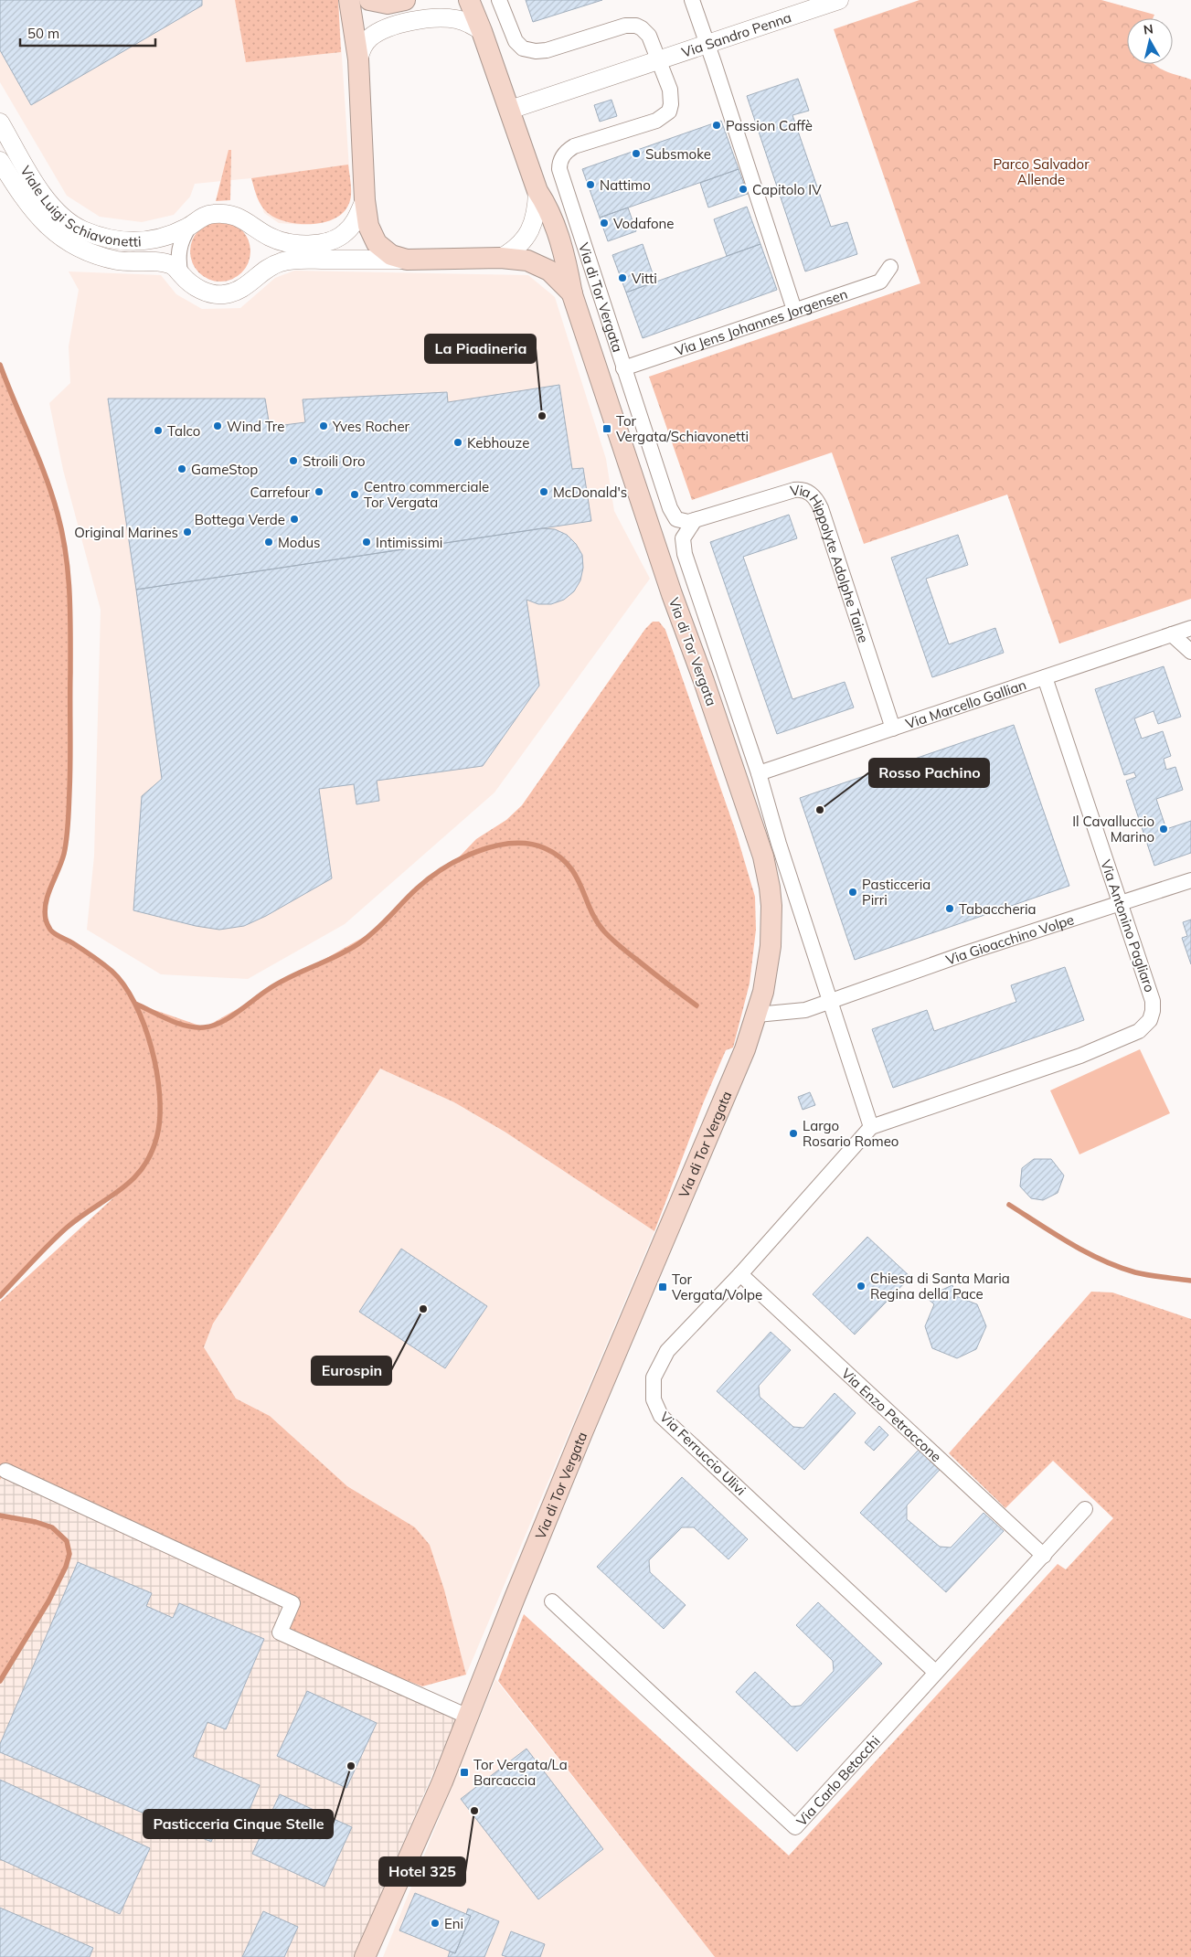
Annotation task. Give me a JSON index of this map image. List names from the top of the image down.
{
  "streets": {
    "main road": ["Via di Tor Vergata"],
    "street": [
      "Via Sandro Penna",
      "Viale Luigi Schiavonetti",
      "Via Jens Johannes Jorgensen",
      "Via Hippolyte Adolphe Taine",
      "Via Marcello Gallian",
      "Via Antonino Pagliaro",
      "Via Gioacchino Volpe",
      "Via Enzo Petraccone",
      "Via Ferruccio Ulivi",
      "Via Carlo Betocchi"
    ]
  },
  "crossings": [
    ["Via Sandro Penna", "Via di Tor Vergata"],
    ["Viale Luigi Schiavonetti", "Via di Tor Vergata"],
    ["Via di Tor Vergata", "Via Jens Johannes Jorgensen"],
    ["Via di Tor Vergata", "Via Hippolyte Adolphe Taine"],
    ["Via di Tor Vergata", "Via Marcello Gallian"],
    ["Via di Tor Vergata", "Via Antonino Pagliaro"],
    ["Via di Tor Vergata", "Via Gioacchino Volpe"],
    ["Via di Tor Vergata", "Via Ferruccio Ulivi"],
    ["Via Hippolyte Adolphe Taine", "Via Marcello Gallian"],
    ["Via Marcello Gallian", "Via Antonino Pagliaro"],
    ["Via Antonino Pagliaro", "Via Gioacchino Volpe"],
    ["Via Antonino Pagliaro", "Via Ferruccio Ulivi"],
    ["Via Enzo Petraccone", "Via Ferruccio Ulivi"],
    ["Via Enzo Petraccone", "Via Carlo Betocchi"],
    ["Via Ferruccio Ulivi", "Via Carlo Betocchi"]
  ],
  "parks": ["Parco Salvador Allende"],
  "places": {
    "other": [
      "Passion Caffè",
      "Subsmoke",
      "Nattimo",
      "Capitolo IV",
      "Vodafone",
      "Vitti",
      "La Piadineria",
      "Wind Tre",
      "Yves Rocher",
      "Talco",
      "Kebhouze",
      "Stroili Oro",
      "GameStop",
      "Carrefour",
      "McDonald's",
      "Centro commerciale Tor Vergata",
      "Bottega Verde",
      "Original Marines",
      "Modus",
      "Intimissimi",
      "Rosso Pachino",
      "Il Cavalluccio Marino",
      "Pasticceria Pirri",
      "Tabaccheria",
      "Largo Rosario Romeo",
      "Chiesa di Santa Maria Regina della Pace",
      "Eurospin",
      "Pasticceria Cinque Stelle",
      "Hotel 325",
      "Eni"
    ],
    "transit": ["Tor Vergata/Schiavonetti", "Tor Vergata/Volpe", "Tor Vergata/La Barcaccia"]
  },
  "scale_bar": "50 m",
  "north": "top"
}
